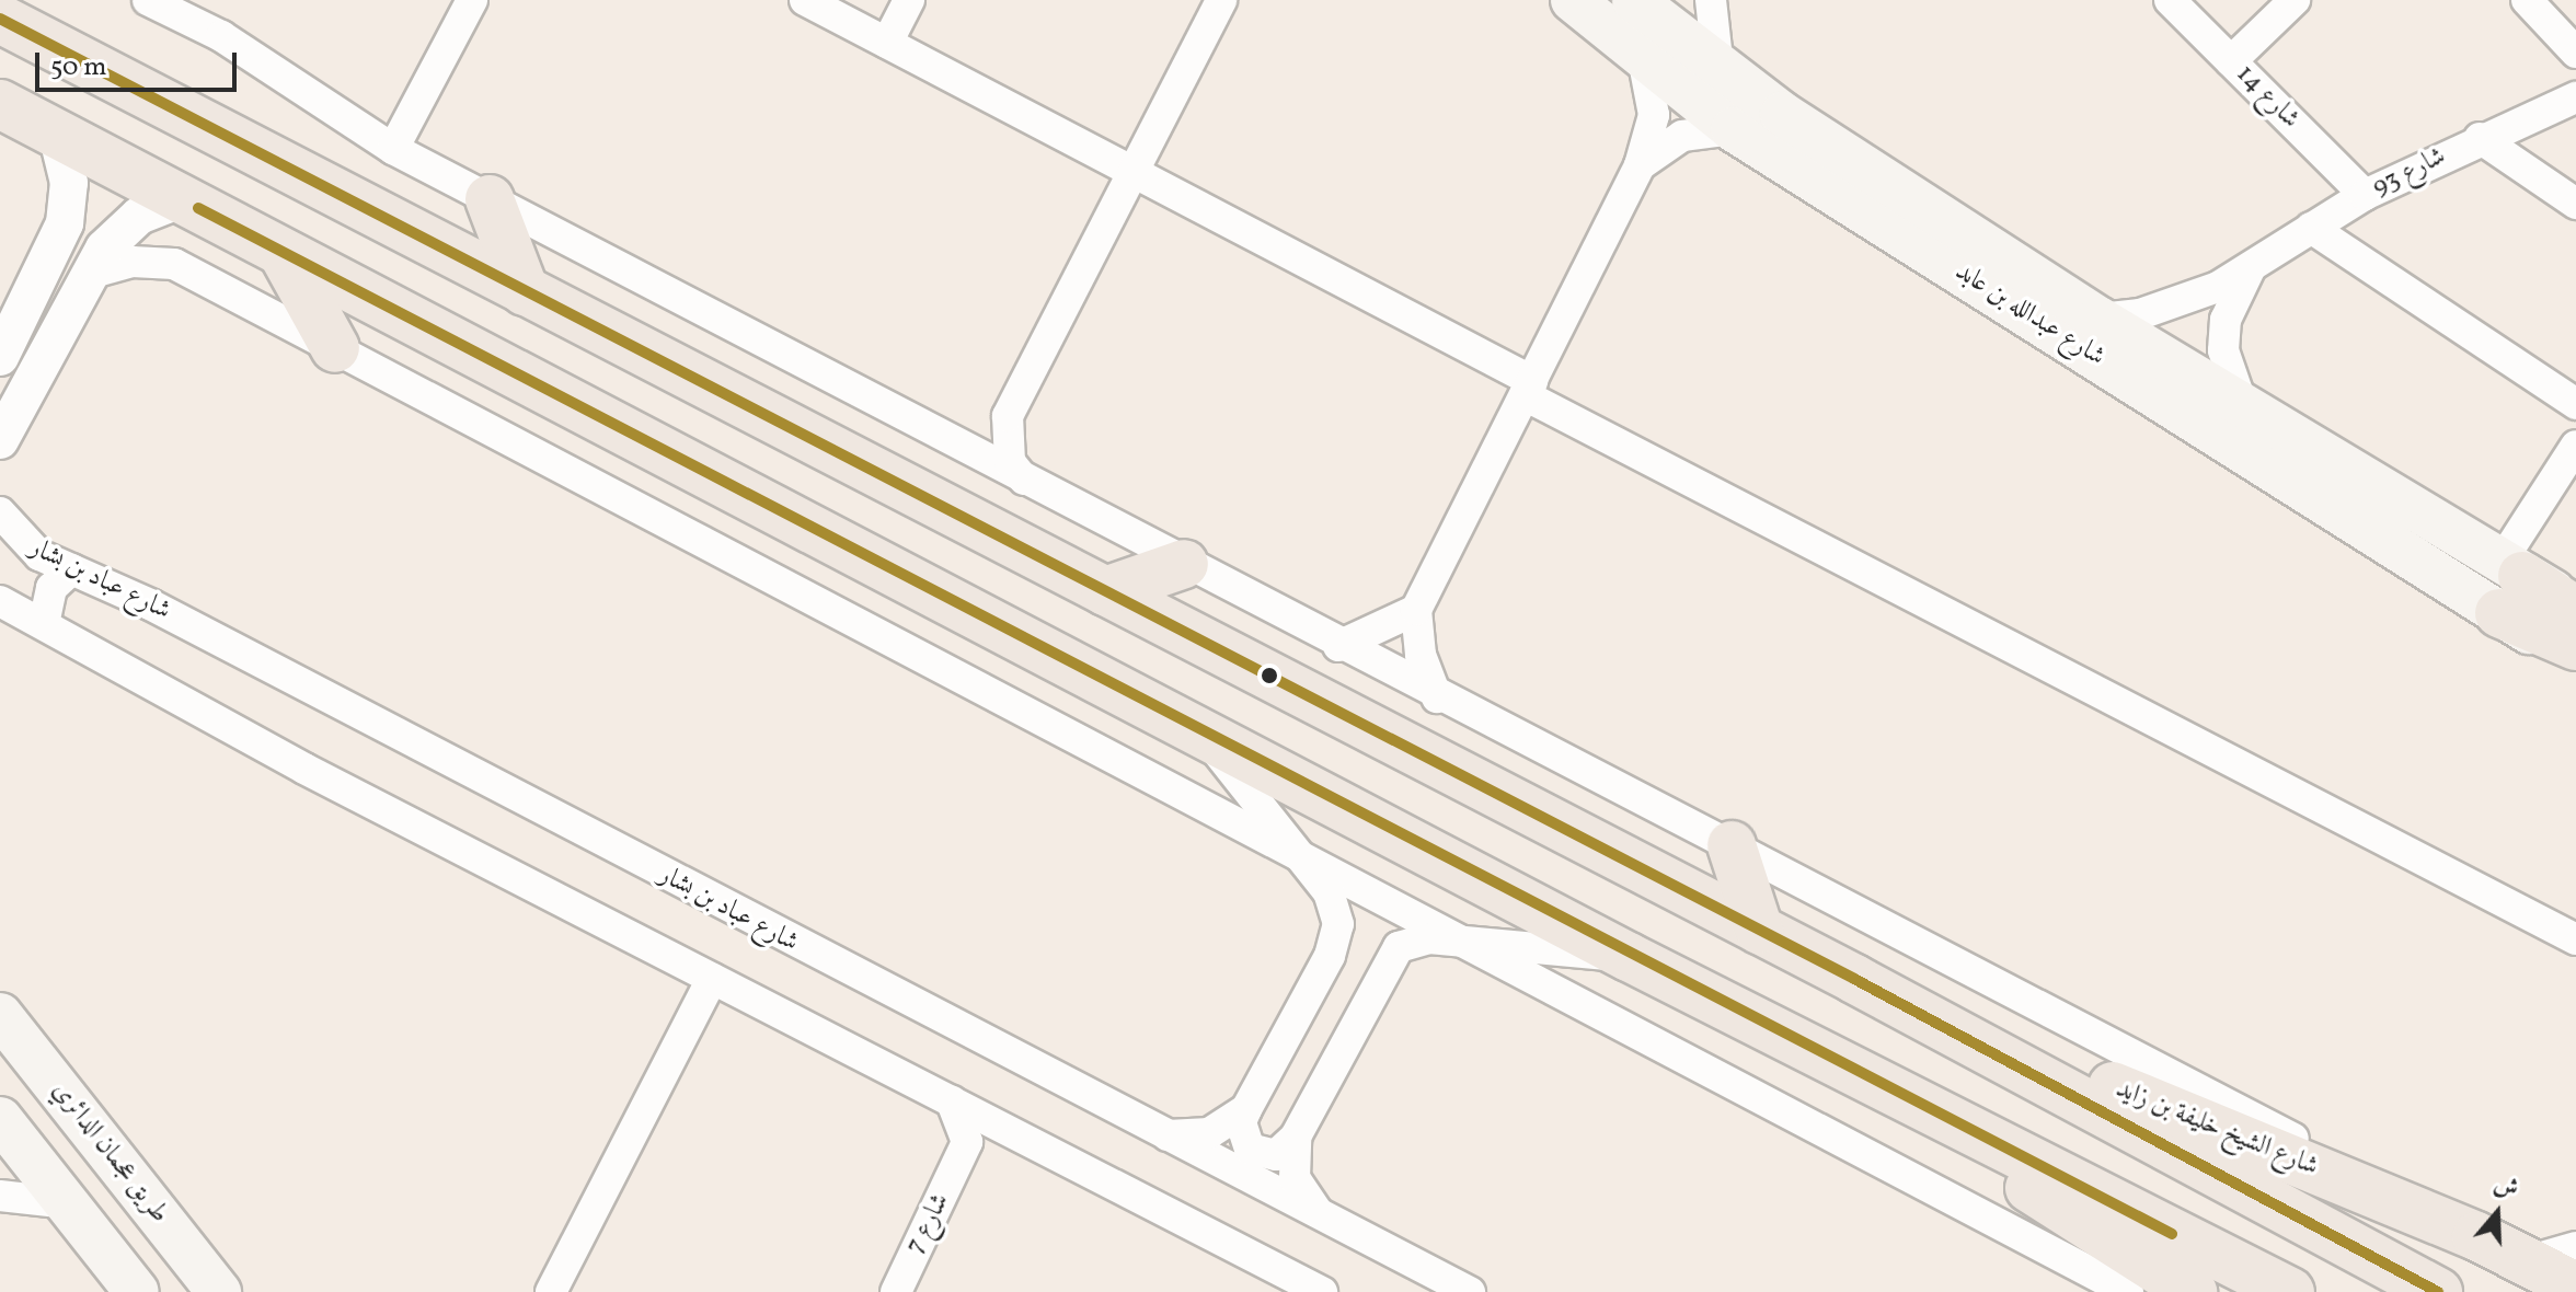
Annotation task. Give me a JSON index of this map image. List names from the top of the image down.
{
  "streets": {
    "main road": ["شارع عبدالله بن عابد", "شارع الشيخ خليفة بن زايد", "طريق عجمان الدائري"],
    "street": [
      "شارع 14",
      "شارع 93",
      "شارع عباد بن بشار",
      "شارع 7"
    ]
  },
  "crossings": [
    ["شارع 14", "شارع 93"],
    ["شارع 93", "شارع عبدالله بن عابد"]
  ],
  "scale_bar": "50 m",
  "north": "top"
}
